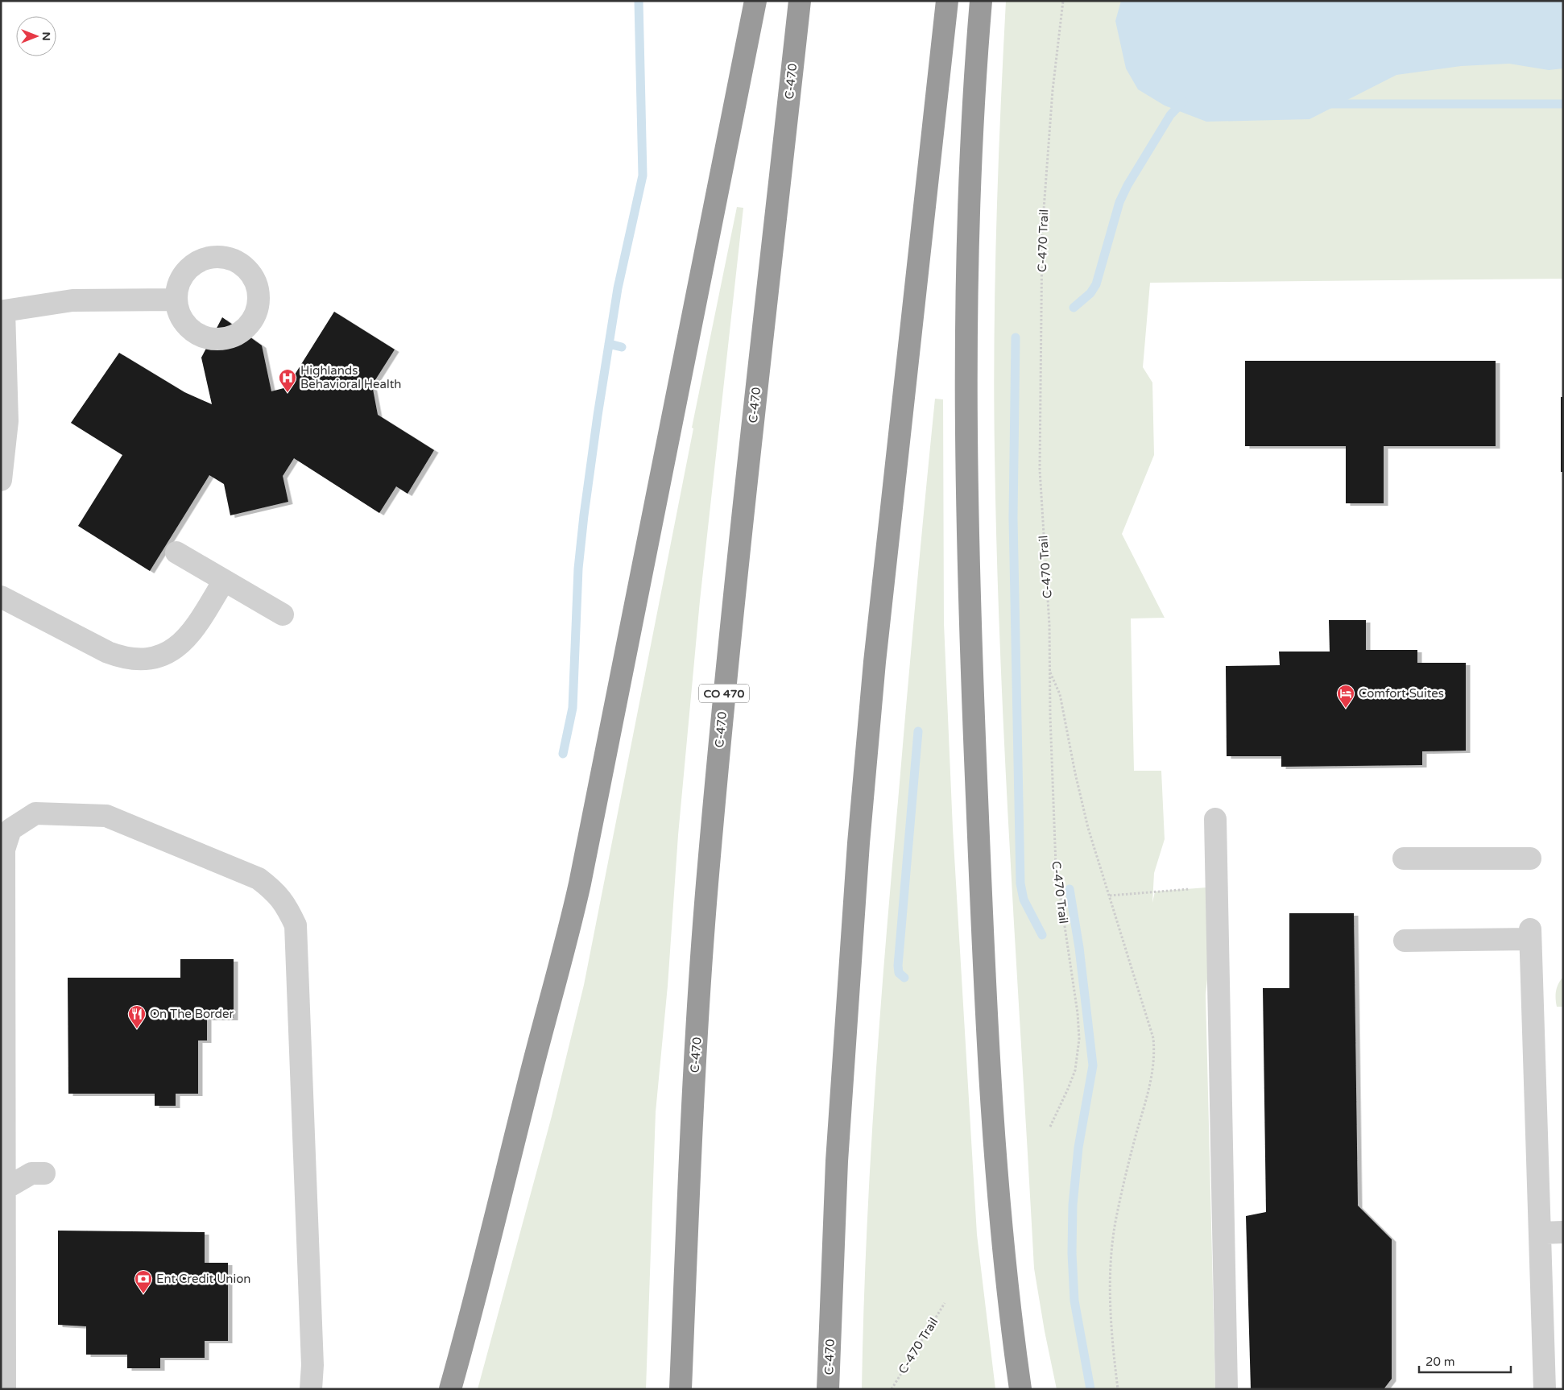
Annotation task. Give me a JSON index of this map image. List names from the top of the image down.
{
  "streets": {
    "highway": ["C-470", "CO 470"],
    "path": ["C-470 Trail"]
  },
  "places": {
    "hospital": ["Highlands Behavioral Health"],
    "hotel": ["Comfort Suites"],
    "restaurant": ["On The Border"],
    "bank": ["Ent Credit Union"]
  },
  "scale_bar": "20 m",
  "north": "right"
}
